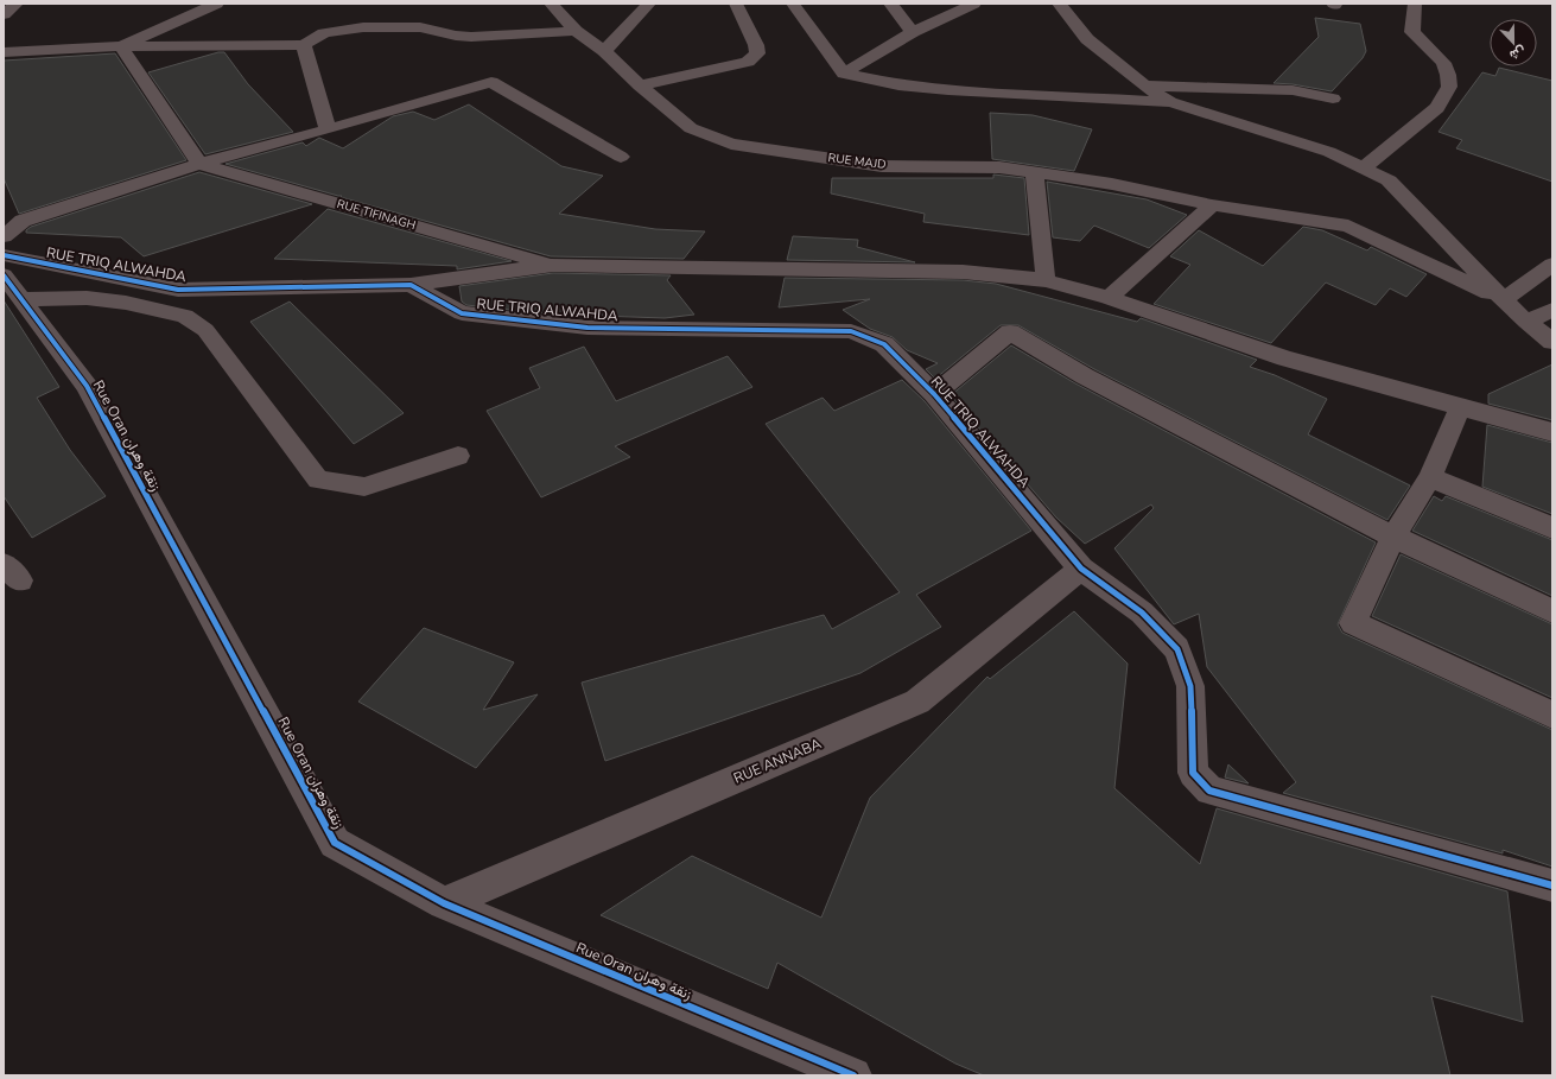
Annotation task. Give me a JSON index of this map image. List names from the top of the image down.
{
  "streets": {
    "street": [
      "RUE MAJD",
      "RUE TIFINAGH",
      "RUE TRIQ ALWAHDA",
      "Rue Oran زنقة وهران",
      "RUE ANNABA"
    ]
  },
  "crossings": [
    ["RUE TRIQ ALWAHDA", "RUE ANNABA"],
    ["Rue Oran زنقة وهران", "RUE ANNABA"]
  ],
  "north": "bottom"
}
